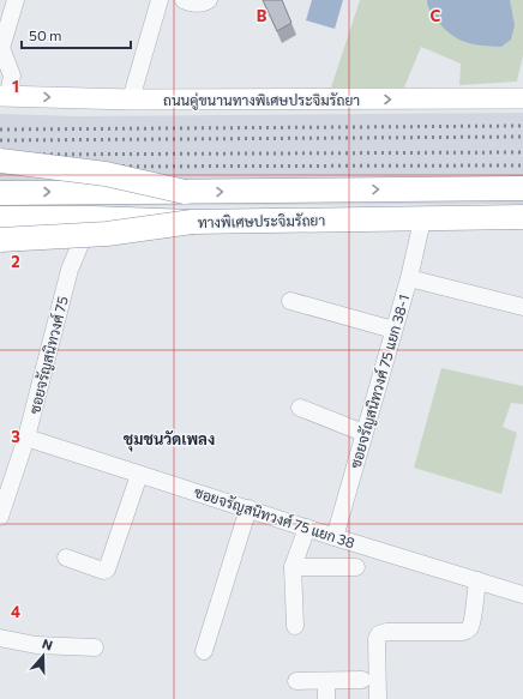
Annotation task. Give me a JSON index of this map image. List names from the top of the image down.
{
  "streets": {
    "highway": ["ทางพิเศษประจิมรัถยา"],
    "main road": ["ถนนคู่ขนานทางพิเศษประจิมรัถยา"],
    "street": ["ซอยจรัญสนิทวงศ์ 75", "ซอยจรัญสนิทวงศ์ 75 แยก 38-1", "ซอยจรัญสนิทวงศ์ 75 แยก 38"]
  },
  "crossings": [
    ["ซอยจรัญสนิทวงศ์ 75", "ซอยจรัญสนิทวงศ์ 75 แยก 38"],
    ["ซอยจรัญสนิทวงศ์ 75 แยก 38-1", "ซอยจรัญสนิทวงศ์ 75 แยก 38"]
  ],
  "districts": ["ชุมชนวัดเพลง"],
  "scale_bar": "50 m",
  "north": "top",
  "grid": {
    "columns": ["B", "C"],
    "rows": [
      "1",
      "2",
      "3",
      "4"
    ]
  }
}
